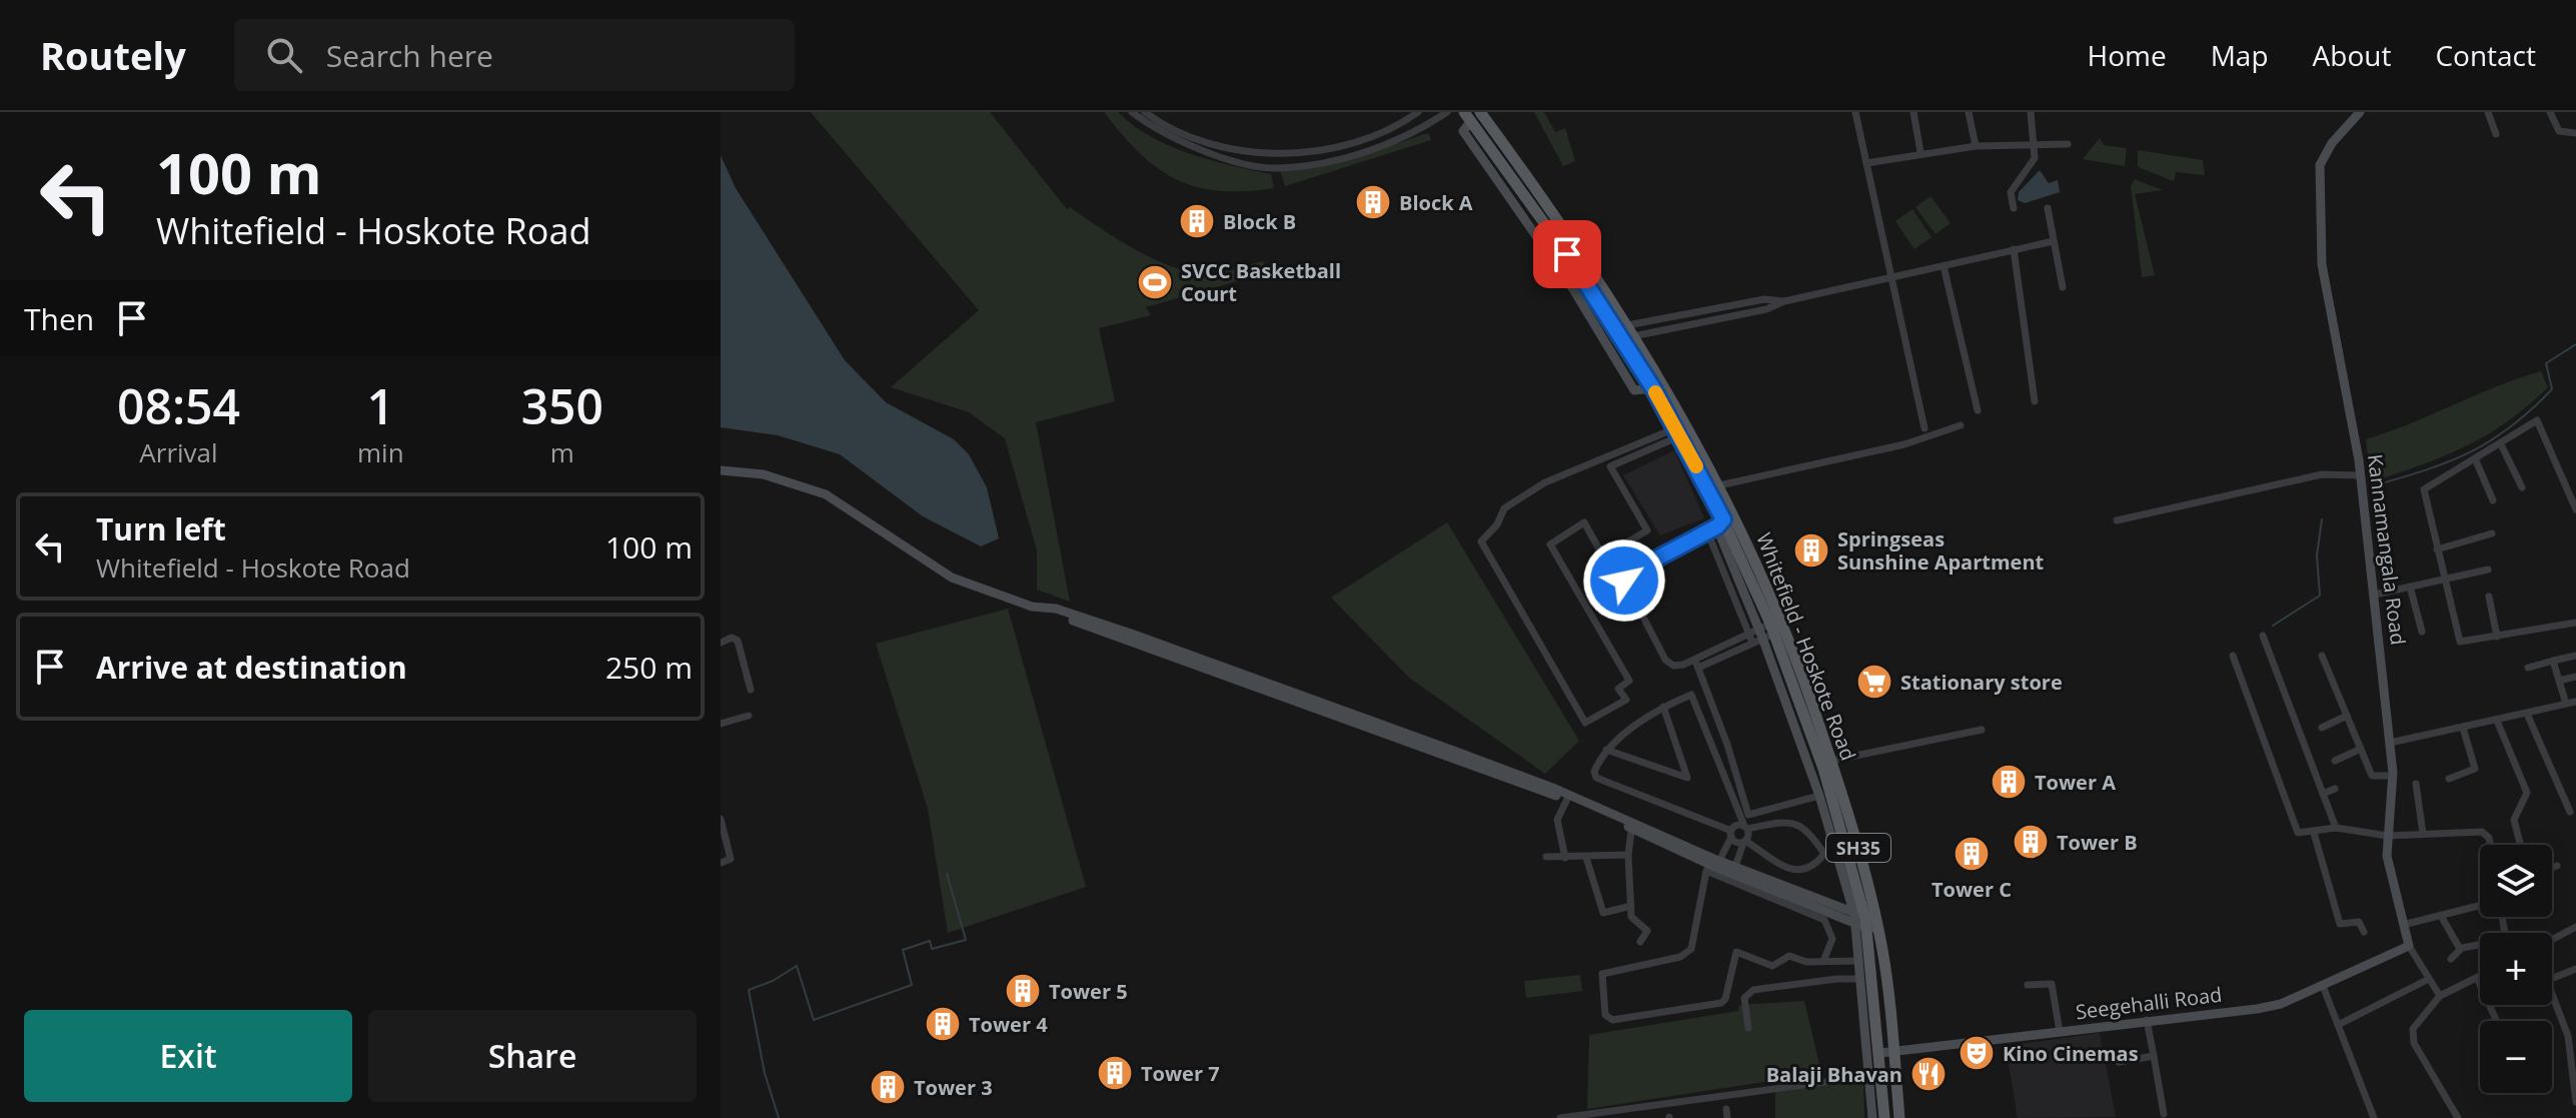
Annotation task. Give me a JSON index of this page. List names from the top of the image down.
{
  "streets": {
    "main road": ["Whitefield - Hoskote Road", "SH35"],
    "street": ["Kannamangala Road", "Seegehalli Road"]
  },
  "crossings": [
    ["Kannamangala Road", "Seegehalli Road"],
    ["Whitefield - Hoskote Road", "Seegehalli Road"]
  ],
  "places": {
    "building": [
      "Block A",
      "Block B",
      "Springseas Sunshine Apartment",
      "Tower A",
      "Tower B",
      "Tower C",
      "Tower 5",
      "Tower 4",
      "Tower 7",
      "Tower 3"
    ],
    "sports": ["SVCC Basketball Court"],
    "supermarket": ["Stationary store"],
    "theatre": ["Kino Cinemas"],
    "restaurant": ["Balaji Bhavan"]
  },
  "page": {
    "header": "Routely",
    "search": "Search here",
    "nav": [
      "Home",
      "Map",
      "About",
      "Contact"
    ],
    "turn": ["100 m", "Whitefield - Hoskote Road"],
    "then": "Then",
    "eta": [
      "08:54",
      "Arrival",
      "1",
      "min",
      "350",
      "m"
    ],
    "list": [
      {
        "name": "Turn left",
        "note": "Whitefield - Hoskote Road",
        "value": "100 m"
      },
      {
        "name": "Arrive at destination",
        "value": "250 m"
      }
    ],
    "map_buttons": ["+", "−"],
    "buttons": ["Exit", "Share"]
  }
}
